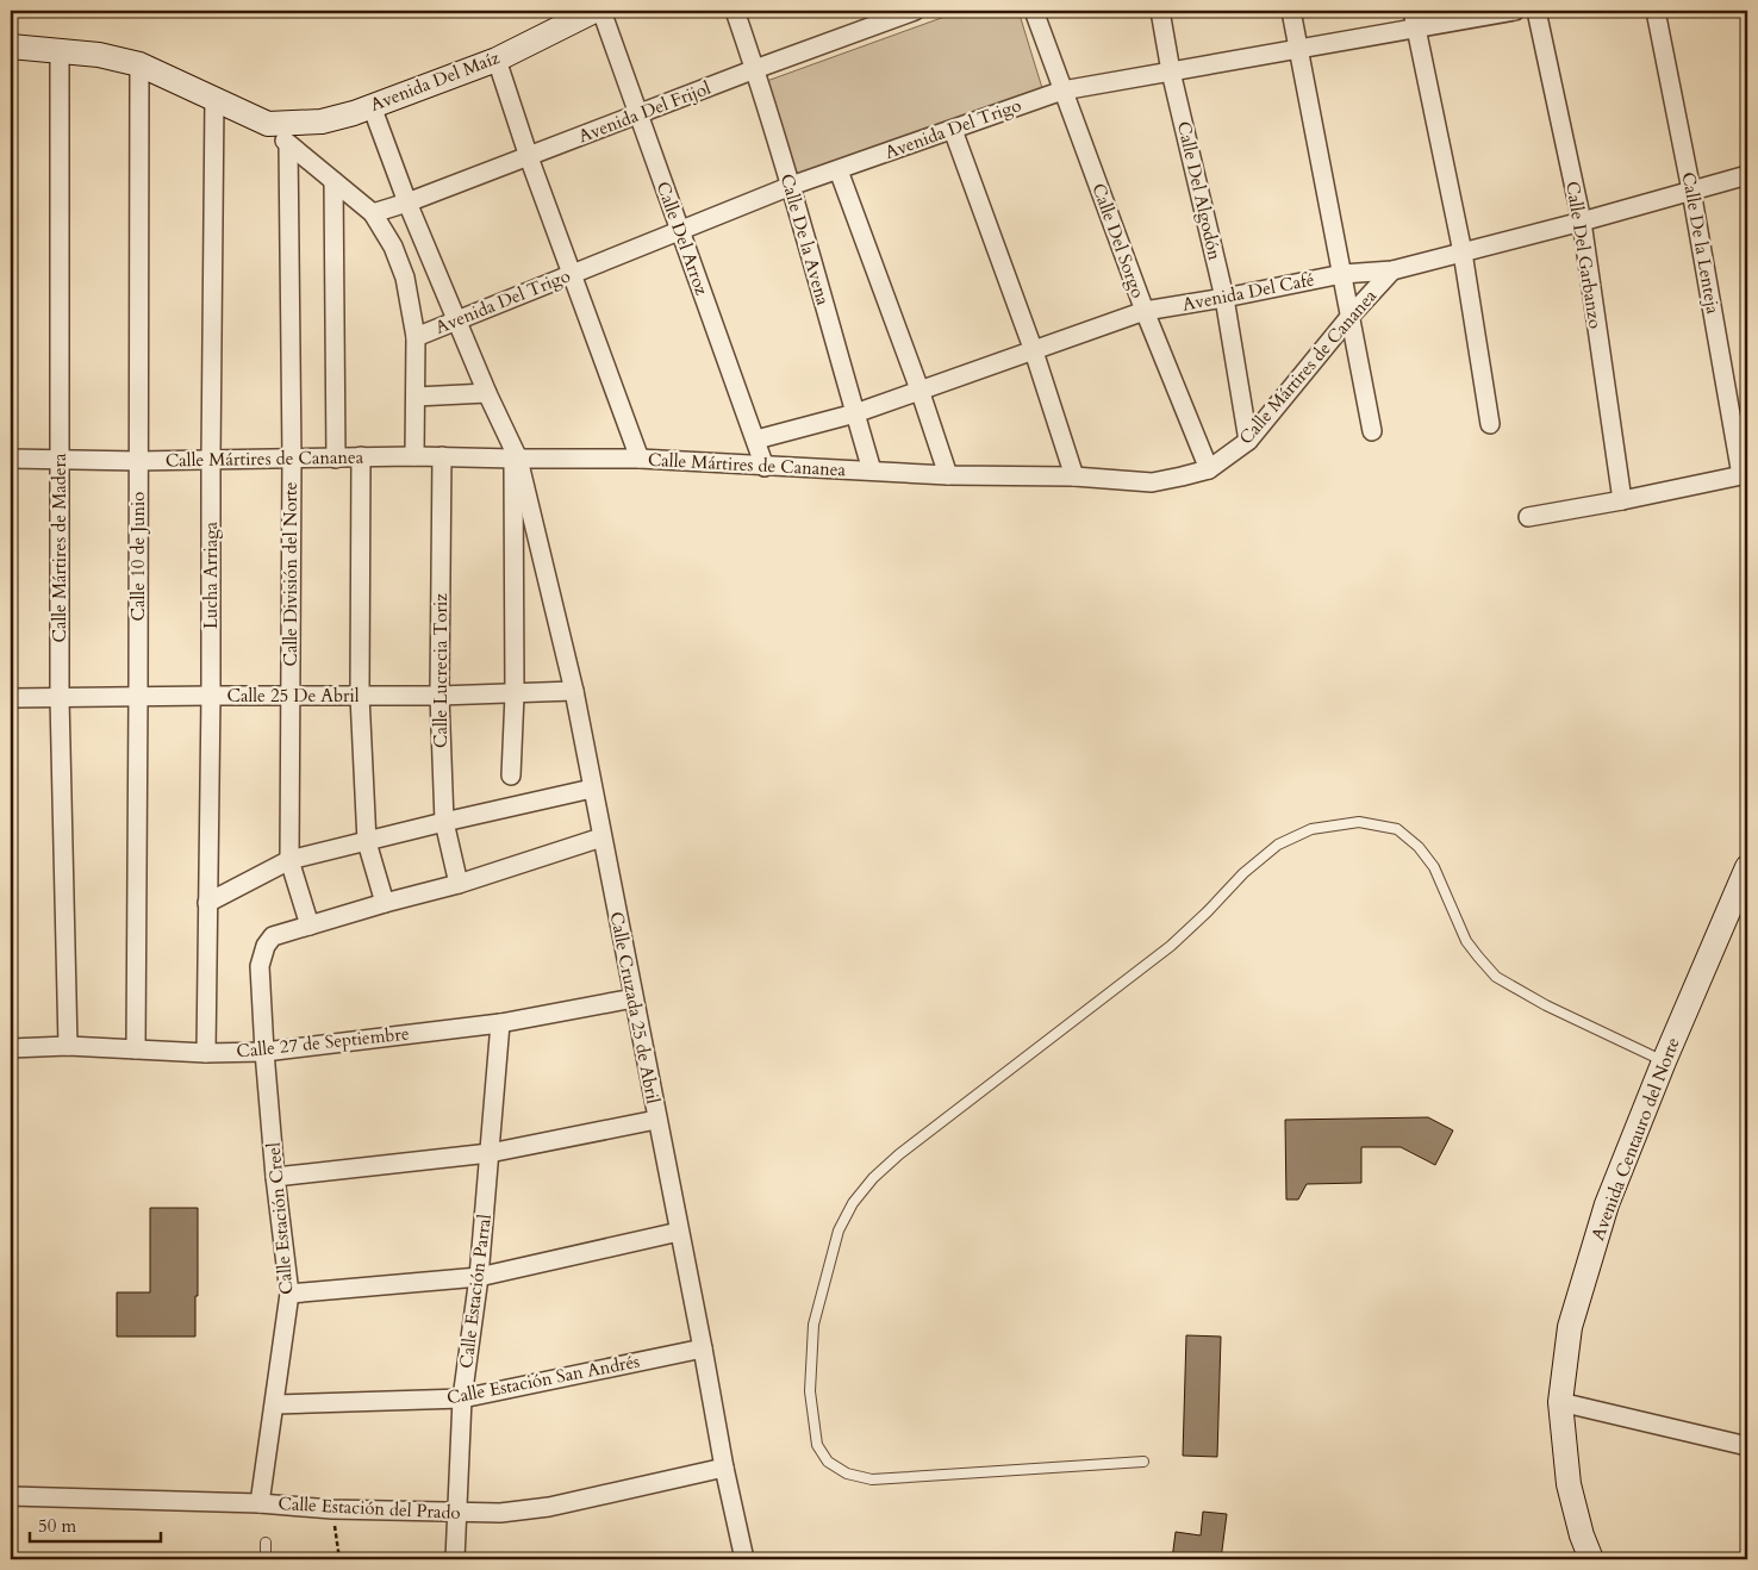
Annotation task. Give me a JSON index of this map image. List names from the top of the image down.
{
  "streets": {
    "main road": ["Avenida Del Maíz", "Avenida Centauro del Norte"],
    "street": [
      "Avenida Del Frijol",
      "Avenida Del Trigo",
      "Calle Del Algodón",
      "Calle Del Arroz",
      "Calle De la Avena",
      "Calle Del Sorgo",
      "Calle De la Lenteja",
      "Calle Del Garbanzo",
      "Avenida Del Café",
      "Calle Mártires de Cananea",
      "Calle Mártires de Madera",
      "Calle 10 de Junio",
      "Calle División del Norte",
      "Lucha Arriaga",
      "Calle Lucrecia Toriz",
      "Calle 25 De Abril",
      "Calle Cruzada 25 de Abril",
      "Calle 27 de Septiembre",
      "Calle Estación Creel",
      "Calle Estación Parral",
      "Calle Estación San Andrés",
      "Calle Estación del Prado"
    ]
  },
  "crossings": [
    ["Avenida Del Frijol", "Calle Del Arroz"],
    ["Avenida Del Frijol", "Calle De la Avena"],
    ["Avenida Del Trigo", "Calle Del Algodón"],
    ["Avenida Del Trigo", "Calle Del Arroz"],
    ["Avenida Del Trigo", "Calle De la Avena"],
    ["Avenida Del Trigo", "Calle Del Sorgo"],
    ["Calle Del Algodón", "Avenida Del Café"],
    ["Calle Del Algodón", "Calle Mártires de Cananea"],
    ["Calle Del Arroz", "Avenida Del Café"],
    ["Calle Del Arroz", "Calle Mártires de Cananea"],
    ["Calle De la Avena", "Avenida Del Café"],
    ["Calle De la Avena", "Calle Mártires de Cananea"],
    ["Calle Del Sorgo", "Avenida Del Café"],
    ["Calle Del Sorgo", "Calle Mártires de Cananea"],
    ["Calle De la Lenteja", "Avenida Del Café"],
    ["Calle Del Garbanzo", "Avenida Del Café"],
    ["Avenida Del Café", "Calle Mártires de Cananea"],
    ["Calle Mártires de Cananea", "Calle Mártires de Madera"],
    ["Calle Mártires de Cananea", "Calle 10 de Junio"],
    ["Calle Mártires de Cananea", "Calle División del Norte"],
    ["Calle Mártires de Cananea", "Lucha Arriaga"],
    ["Calle Mártires de Cananea", "Calle Lucrecia Toriz"],
    ["Calle Mártires de Cananea", "Calle Cruzada 25 de Abril"],
    ["Calle Mártires de Madera", "Calle 25 De Abril"],
    ["Calle Mártires de Madera", "Calle 27 de Septiembre"],
    ["Calle 10 de Junio", "Calle 25 De Abril"],
    ["Calle 10 de Junio", "Calle 27 de Septiembre"],
    ["Calle División del Norte", "Calle 25 De Abril"],
    ["Calle División del Norte", "Calle Estación Creel"],
    ["Lucha Arriaga", "Calle 25 De Abril"],
    ["Lucha Arriaga", "Calle 27 de Septiembre"],
    ["Calle Lucrecia Toriz", "Calle 25 De Abril"],
    ["Calle 25 De Abril", "Calle Cruzada 25 de Abril"],
    ["Calle Cruzada 25 de Abril", "Calle 27 de Septiembre"],
    ["Calle Cruzada 25 de Abril", "Calle Estación San Andrés"],
    ["Calle Cruzada 25 de Abril", "Calle Estación del Prado"],
    ["Calle 27 de Septiembre", "Calle Estación Creel"],
    ["Calle 27 de Septiembre", "Calle Estación Parral"],
    ["Calle Estación Creel", "Calle Estación San Andrés"],
    ["Calle Estación Creel", "Calle Estación del Prado"],
    ["Calle Estación Parral", "Calle Estación San Andrés"],
    ["Calle Estación Parral", "Calle Estación del Prado"]
  ],
  "scale_bar": "50 m"
}
